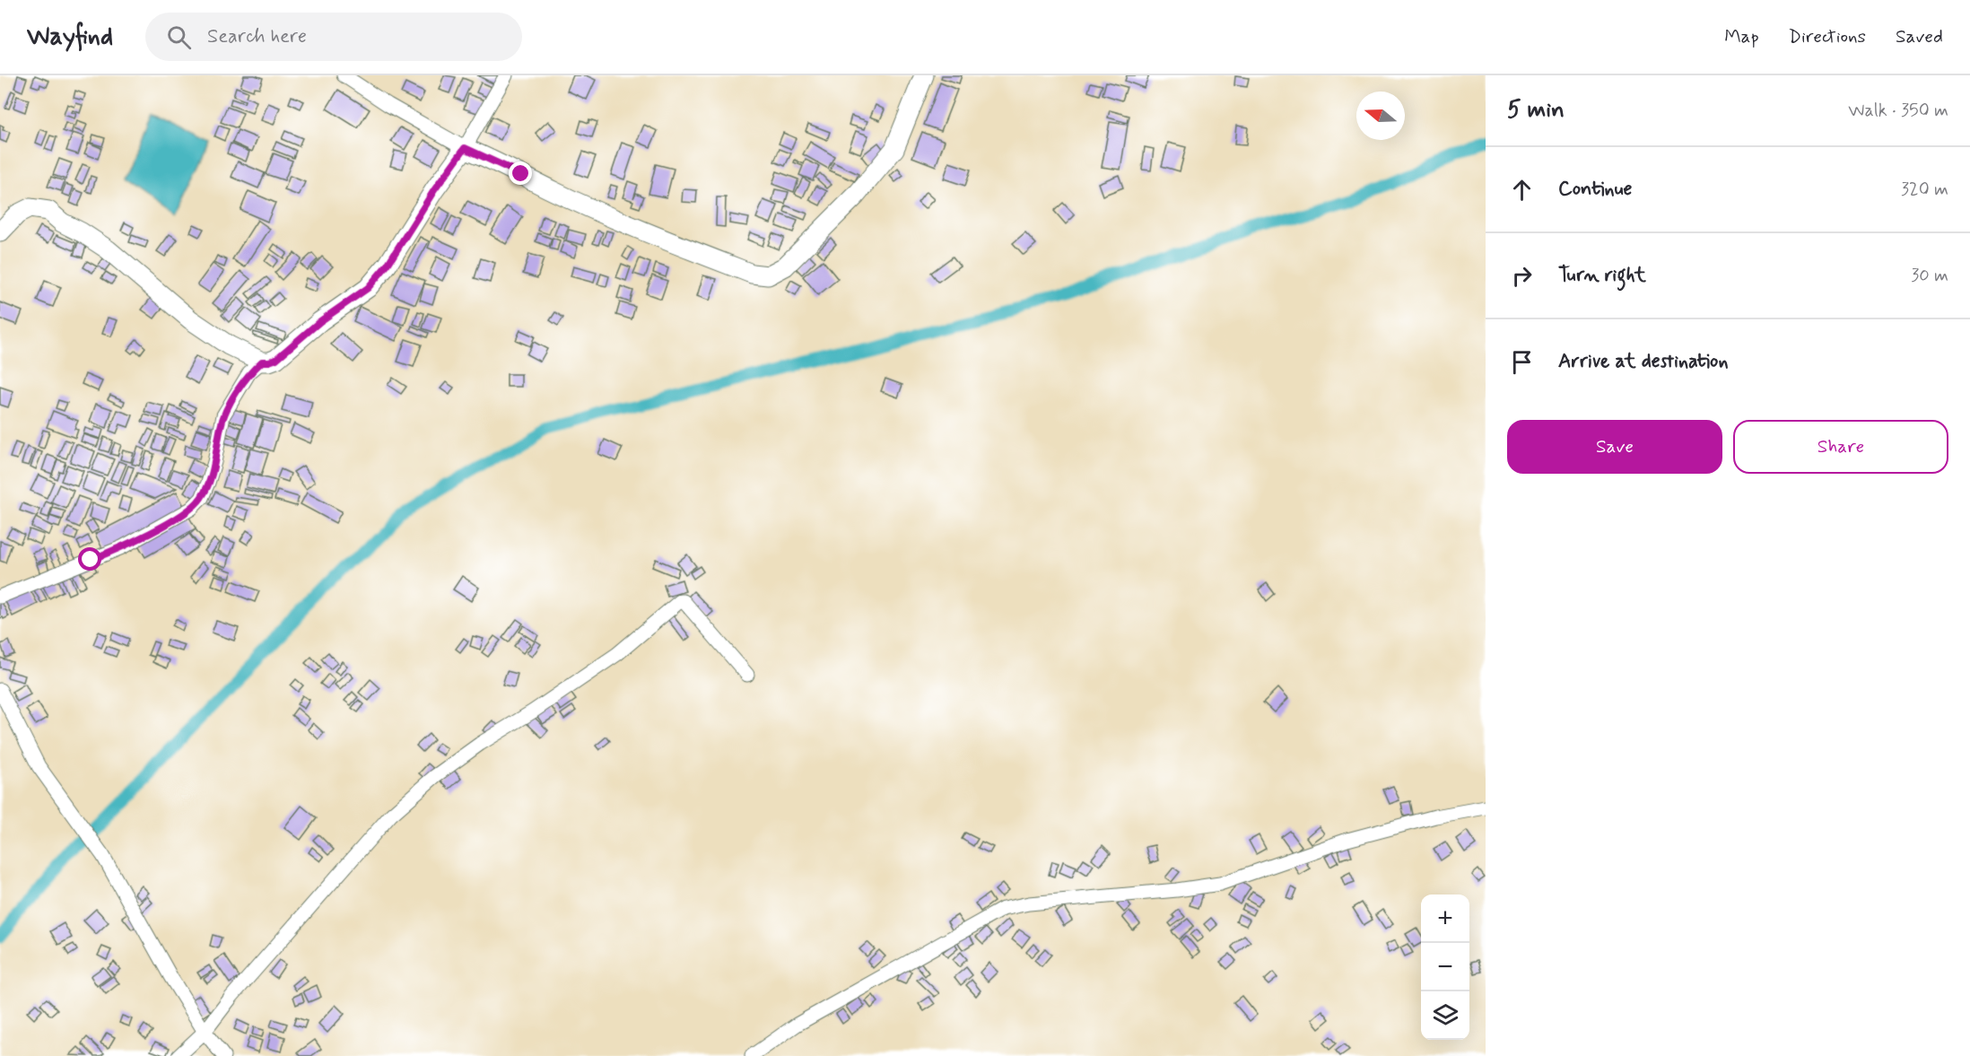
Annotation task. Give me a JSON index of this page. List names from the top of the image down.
{
  "north": "left",
  "page": {
    "header": "Wayfind",
    "search": "Search here",
    "nav": ["Map", "Directions", "Saved"],
    "heading": ["5 min", "Walk · 350 m"],
    "list": [
      ["Continue", "320 m"],
      ["Turn right", "30 m"],
      "Arrive at destination"
    ],
    "buttons": ["Save", "Share"],
    "map_buttons": ["+", "−"]
  }
}
